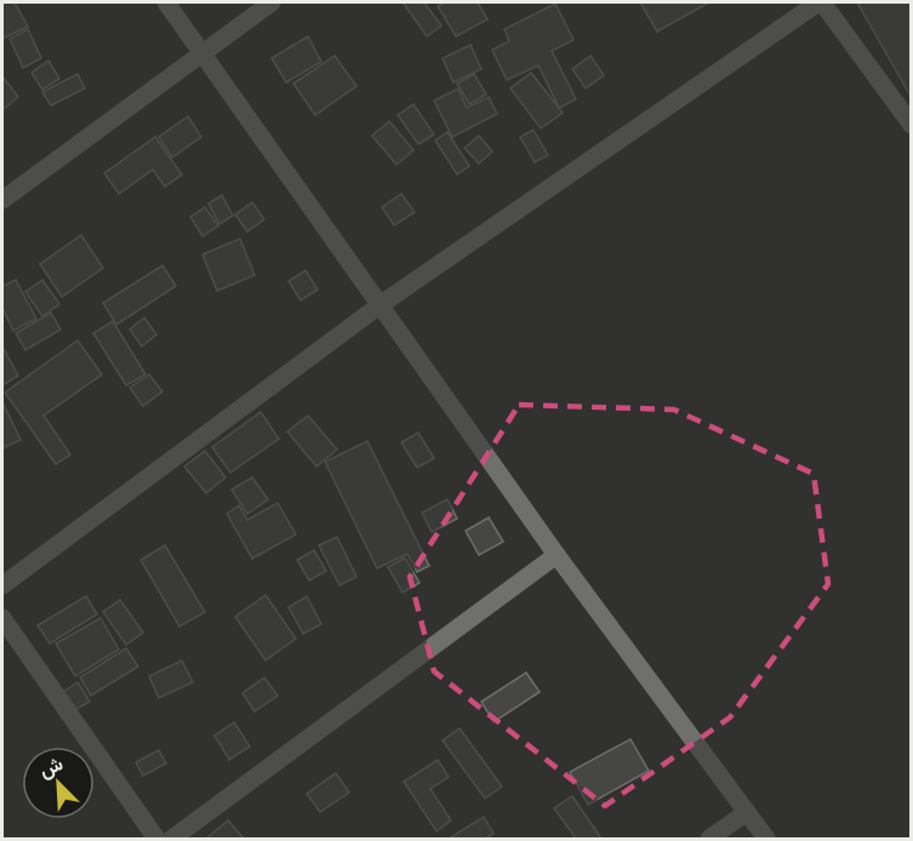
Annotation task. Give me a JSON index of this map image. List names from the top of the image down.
{
  "north": "top left"
}
